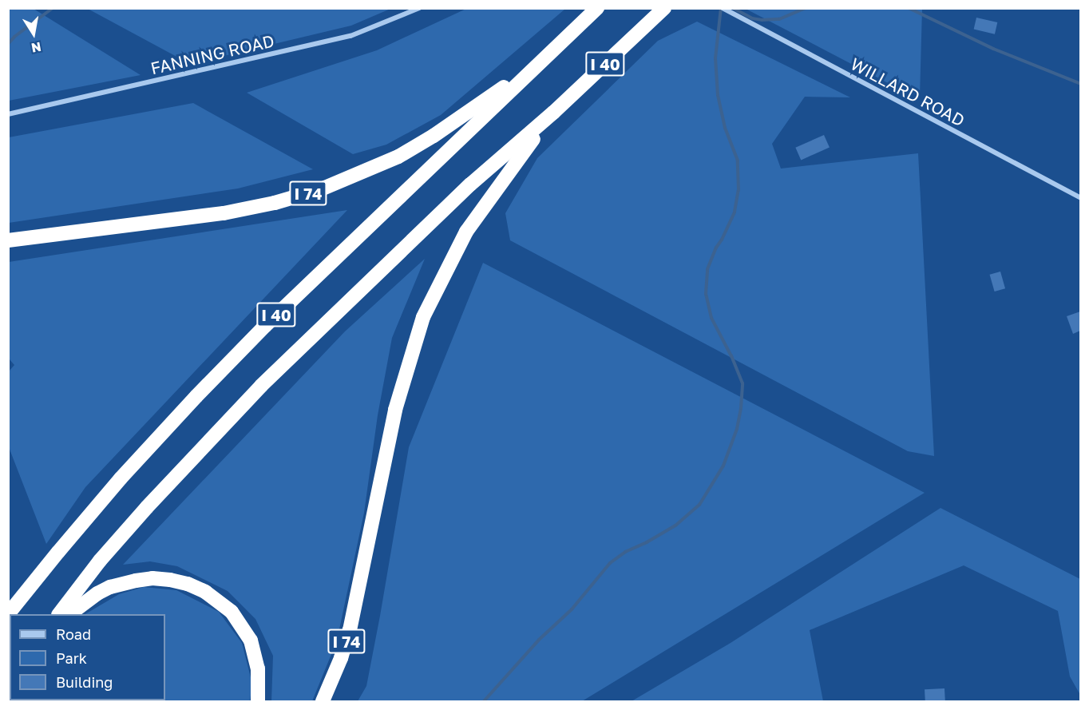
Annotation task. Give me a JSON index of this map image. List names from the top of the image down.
{
  "streets": {
    "highway": ["I 40", "I 74"],
    "street": ["FANNING ROAD", "WILLARD ROAD"]
  },
  "crossings": [
    ["I 40", "I 74"]
  ],
  "legend": ["Road", "Park", "Building"],
  "north": "bottom"
}
